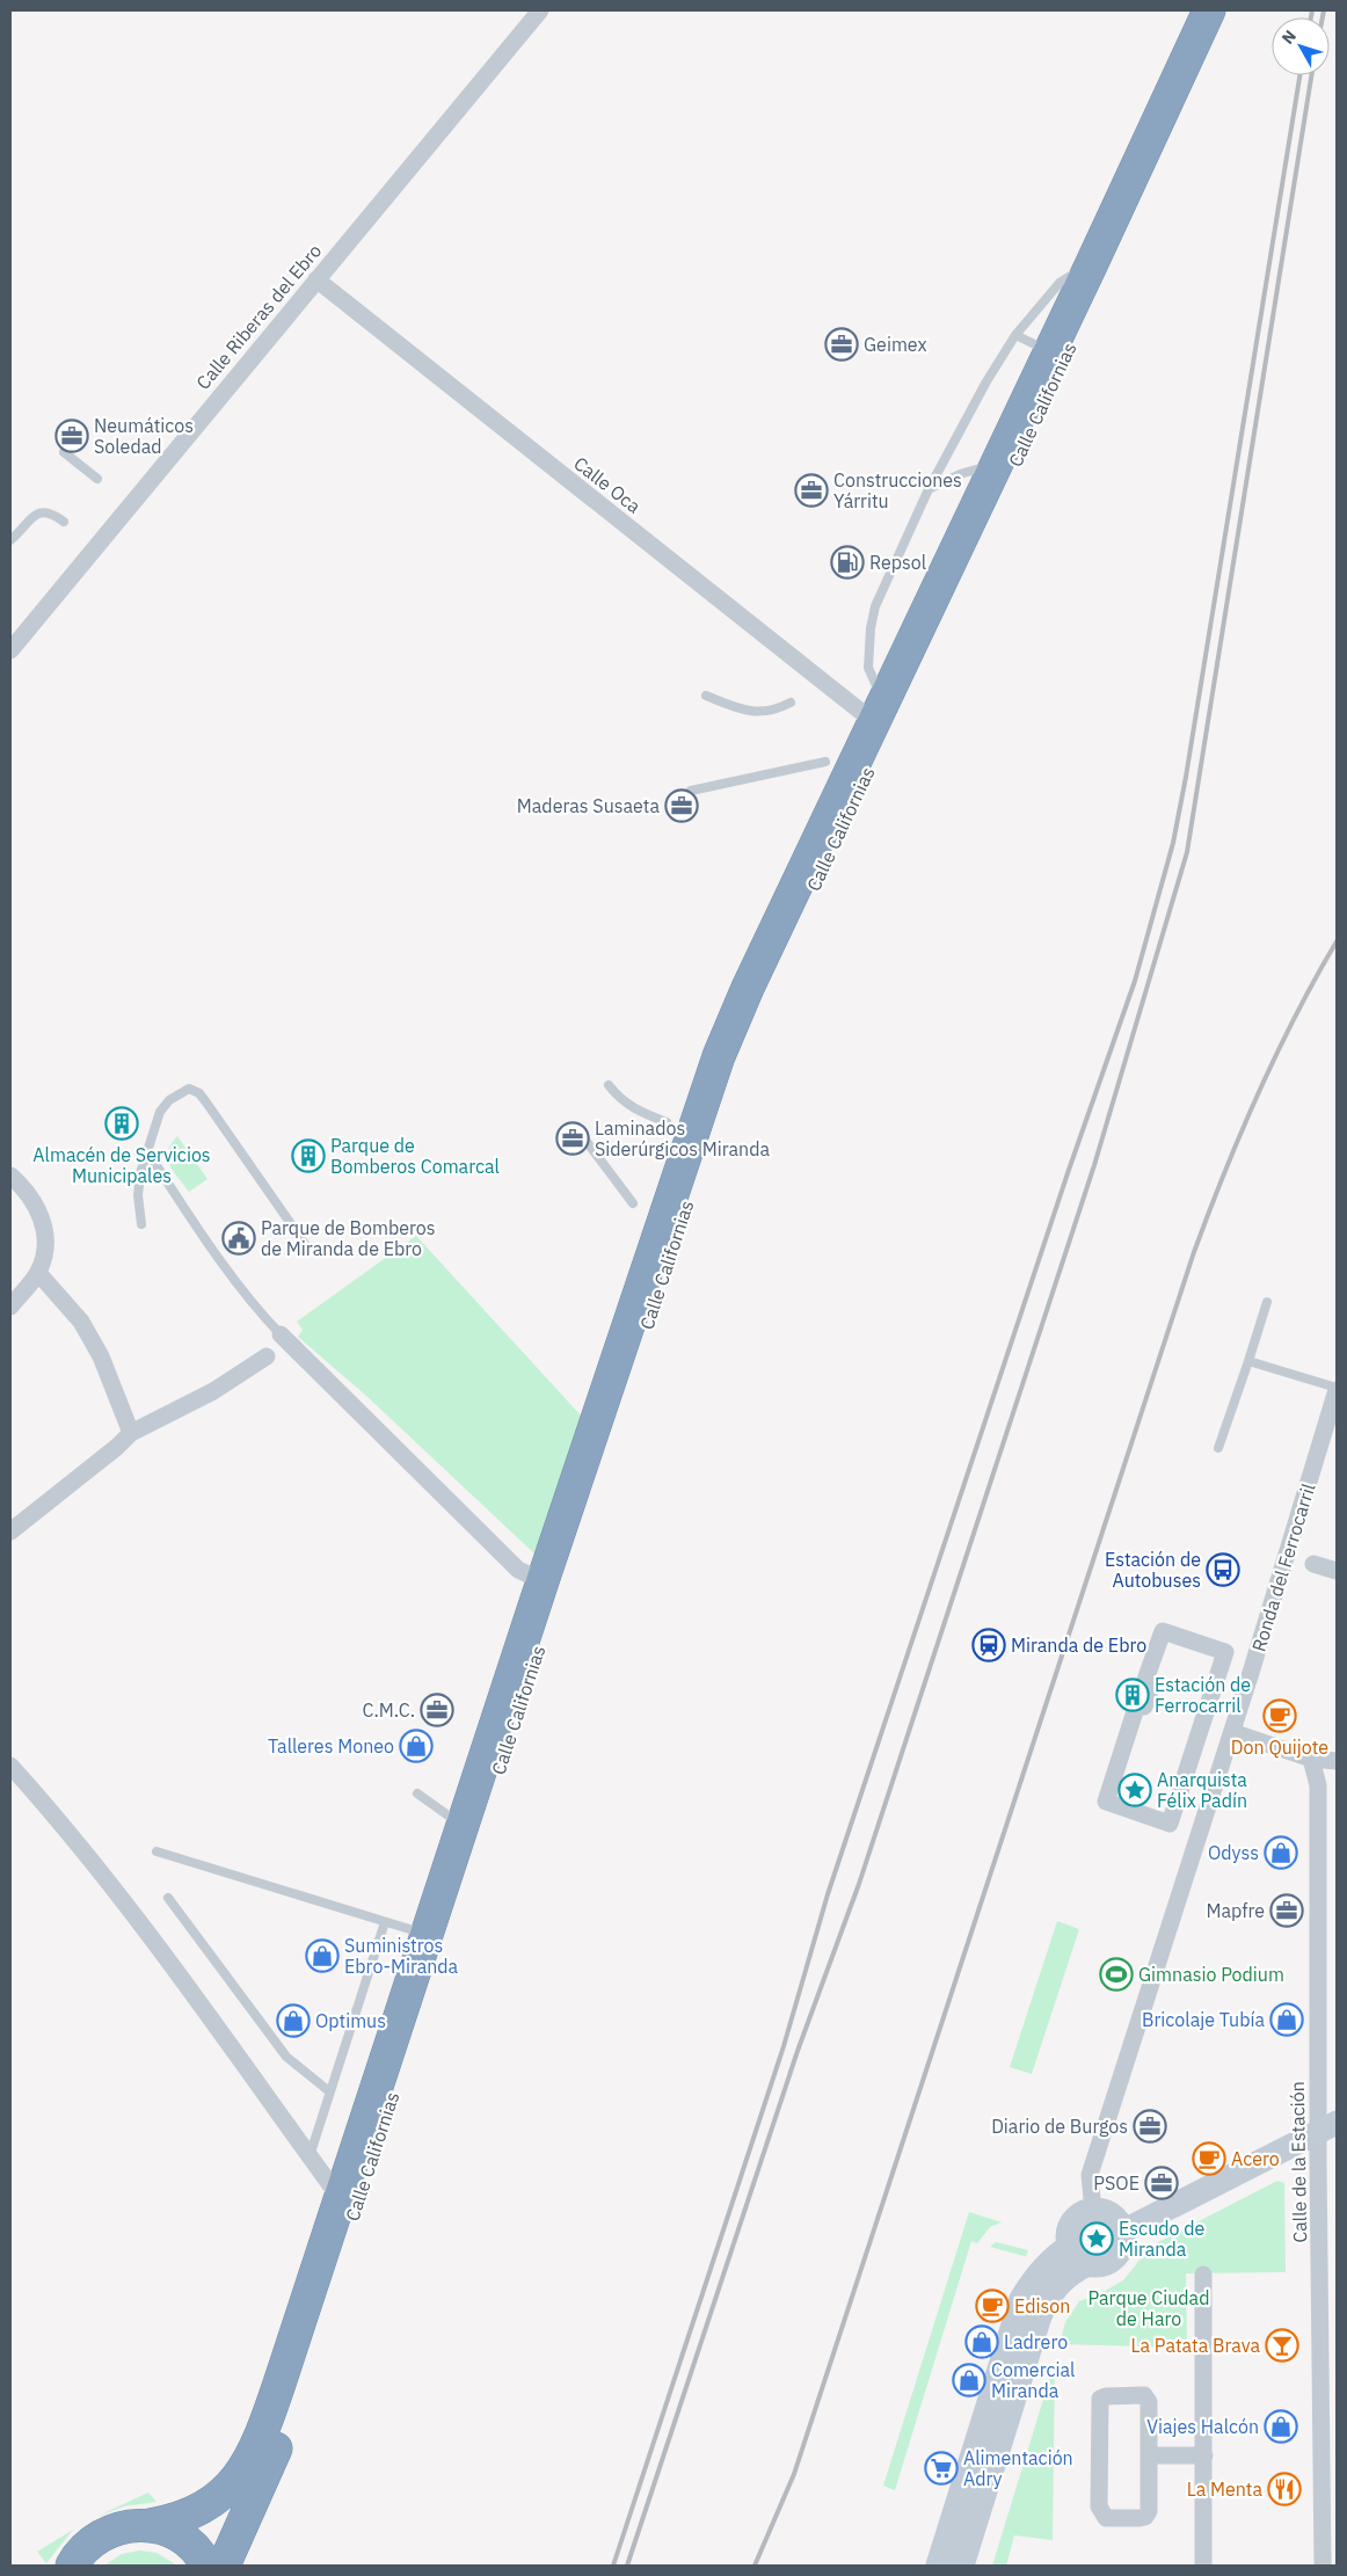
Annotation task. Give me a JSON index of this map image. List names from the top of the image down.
{
  "streets": {
    "highway": ["Calle Californias"],
    "street": [
      "Calle Riberas del Ebro",
      "Calle Oca",
      "Ronda del Ferrocarril",
      "Calle de la Estación"
    ]
  },
  "crossings": [
    ["Calle Riberas del Ebro", "Calle Oca"],
    ["Calle Californias", "Calle Oca"]
  ],
  "parks": ["Parque Ciudad de Haro"],
  "places": {
    "office": [
      "Geimex",
      "Neumáticos Soledad",
      "Construcciones Yárritu",
      "Maderas Susaeta",
      "Laminados Siderúrgicos Miranda",
      "C.M.C.",
      "Mapfre",
      "Diario de Burgos",
      "PSOE"
    ],
    "fuel station": ["Repsol"],
    "building": ["Almacén de Servicios Municipales", "Parque de Bomberos Comarcal", "Estación de Ferrocarril"],
    "public building": ["Parque de Bomberos de Miranda de Ebro"],
    "bus stop": ["Estación de Autobuses"],
    "station": ["Miranda de Ebro"],
    "cafe": ["Don Quijote", "Acero", "Edison"],
    "shop": [
      "Talleres Moneo",
      "Odyss",
      "Suministros Ebro-Miranda",
      "Bricolaje Tubía",
      "Optimus",
      "Ladrero",
      "Comercial Miranda",
      "Viajes Halcón"
    ],
    "place": ["Anarquista Félix Padín", "Escudo de Miranda"],
    "sports": ["Gimnasio Podium"],
    "bar": ["La Patata Brava"],
    "supermarket": ["Alimentación Adry"],
    "restaurant": ["La Menta"]
  },
  "north": "top left"
}
